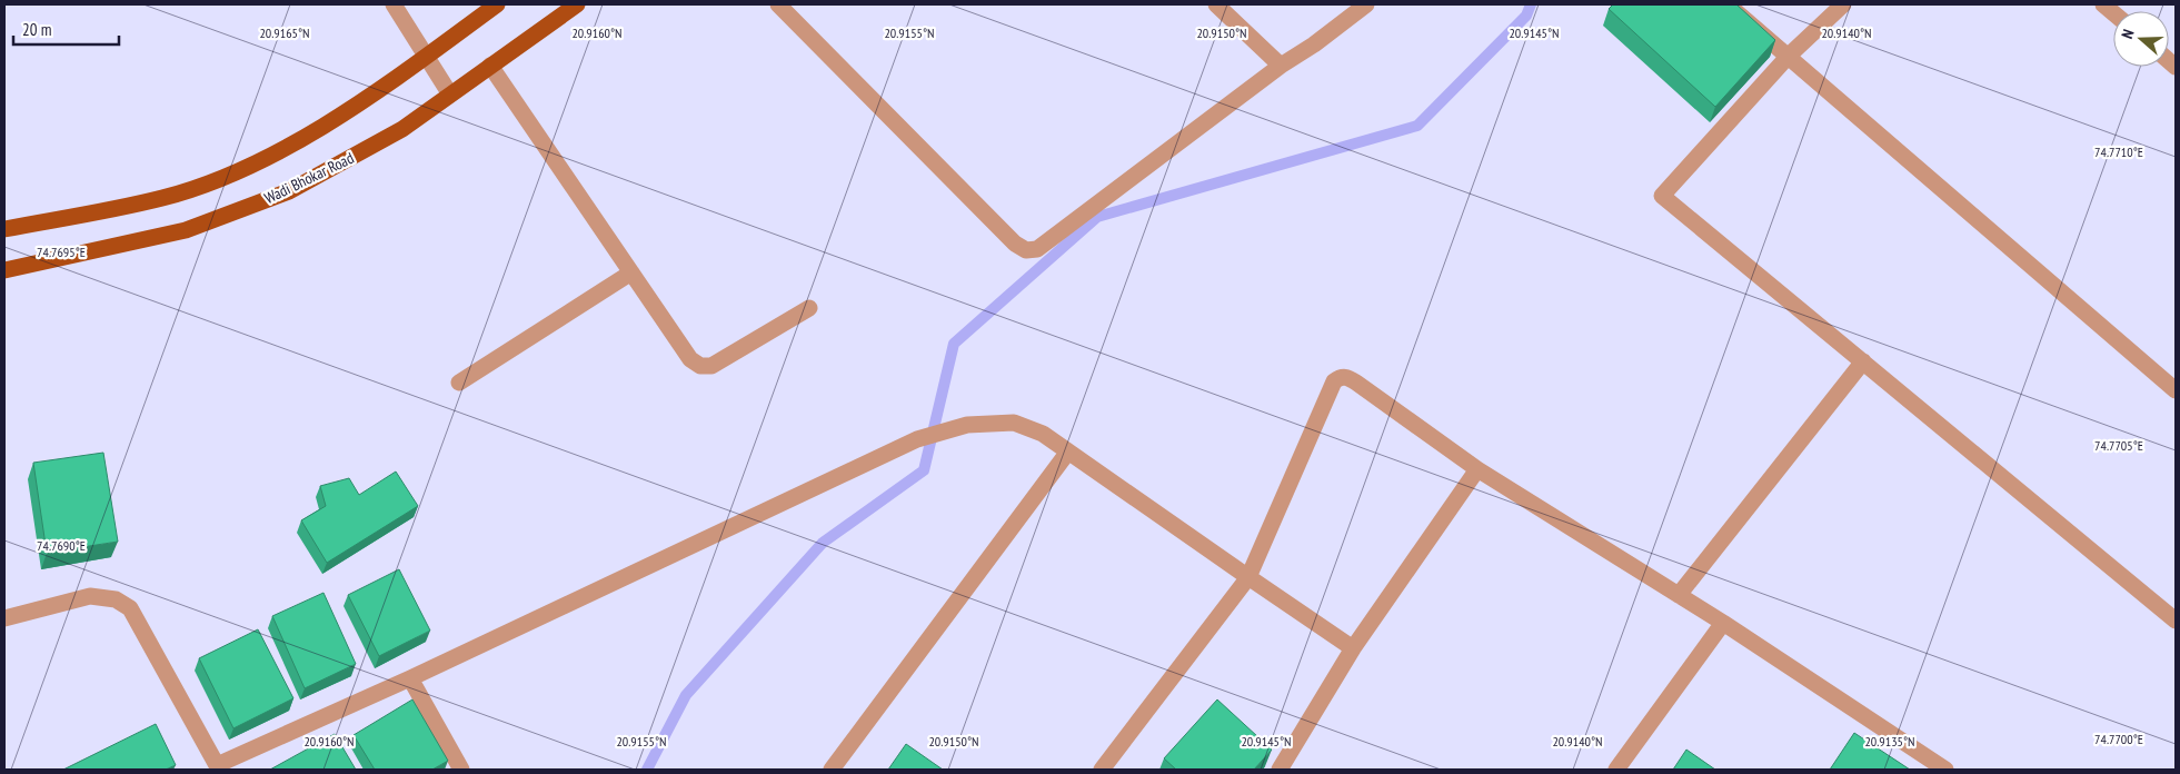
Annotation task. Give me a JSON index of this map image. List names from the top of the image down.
{
  "streets": {
    "main road": ["Wadi Bhokar Road"]
  },
  "scale_bar": "20 m",
  "north": "left",
  "coordinates": [
    "20.9165°N",
    "20.9160°N",
    "20.9155°N",
    "20.9150°N",
    "20.9145°N",
    "20.9140°N",
    "74.7710°E",
    "74.7695°E",
    "74.7705°E",
    "74.7690°E",
    "74.7700°E",
    "20.9135°N"
  ]
}
